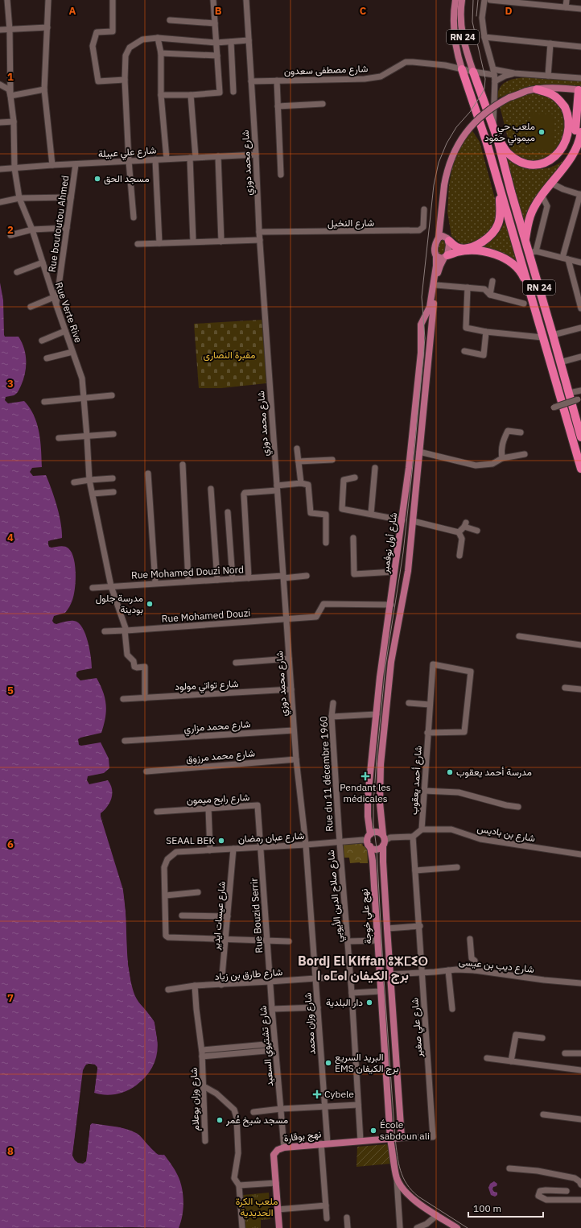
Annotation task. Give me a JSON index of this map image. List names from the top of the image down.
{
  "streets": {
    "highway": ["RN 24"],
    "main road": ["شارع أول نوفمبر", "نهج علي خوجة", "نهج بوقارة"],
    "street": [
      "شارع مصطفى سعدون",
      "شارع علي عبيلة",
      "شارع محمد دوزي",
      "شارع النخيل",
      "Rue boutoutou Ahmed",
      "Rue Verte Rive",
      "Rue Mohamed Douzi Nord",
      "Rue Mohamed Douzi",
      "شارع تواتي مولود",
      "شارع محمد مزاري",
      "شارع محمد مرزوق",
      "Rue du 11 décembre 1960",
      "شارع أحمد يعقوب",
      "شارع رابح ميمون",
      "شارع بن باديس",
      "شارع عبان رمضان",
      "شارع صلاح الدين الأيوبي",
      "شارع عيسات ايدير",
      "Rue Bouzid Serrir",
      "شارع ديب بن عيسى",
      "شارع طارق بن زياد",
      "شارع وزان محمد",
      "شارع علي صغير",
      "شارع تشتيوي السعيد",
      "شارع وزان بوعلام"
    ]
  },
  "crossings": [
    ["RN 24", "شارع مصطفى سعدون"],
    ["شارع مصطفى سعدون", "شارع محمد دوزي"],
    ["شارع علي عبيلة", "شارع محمد دوزي"],
    ["شارع علي عبيلة", "Rue boutoutou Ahmed"],
    ["شارع علي عبيلة", "Rue Verte Rive"],
    ["شارع محمد دوزي", "شارع النخيل"],
    ["شارع محمد دوزي", "Rue Mohamed Douzi Nord"],
    ["شارع محمد دوزي", "Rue Mohamed Douzi"],
    ["شارع محمد دوزي", "شارع تواتي مولود"],
    ["شارع محمد دوزي", "شارع محمد مزاري"],
    ["شارع محمد دوزي", "شارع محمد مرزوق"],
    ["شارع محمد دوزي", "شارع عبان رمضان"],
    ["شارع محمد دوزي", "شارع وزان محمد"],
    ["Rue boutoutou Ahmed", "Rue Verte Rive"],
    ["Rue Verte Rive", "Rue Mohamed Douzi Nord"],
    ["Rue Verte Rive", "Rue Mohamed Douzi"],
    ["Rue Verte Rive", "شارع تواتي مولود"],
    ["شارع أول نوفمبر", "Rue Mohamed Douzi"],
    ["شارع أول نوفمبر", "شارع عبان رمضان"],
    ["شارع أول نوفمبر", "نهج علي خوجة"],
    ["Rue du 11 décembre 1960", "شارع عبان رمضان"],
    ["Rue du 11 décembre 1960", "شارع صلاح الدين الأيوبي"],
    ["شارع أحمد يعقوب", "شارع بن باديس"],
    ["شارع رابح ميمون", "شارع عبان رمضان"],
    ["شارع رابح ميمون", "Rue Bouzid Serrir"],
    ["شارع عبان رمضان", "شارع صلاح الدين الأيوبي"],
    ["شارع عبان رمضان", "شارع عيسات ايدير"],
    ["شارع عبان رمضان", "Rue Bouzid Serrir"],
    ["شارع عبان رمضان", "نهج علي خوجة"],
    ["شارع عبان رمضان", "شارع وزان محمد"],
    ["شارع صلاح الدين الأيوبي", "شارع طارق بن زياد"],
    ["شارع صلاح الدين الأيوبي", "نهج بوقارة"],
    ["شارع عيسات ايدير", "شارع طارق بن زياد"],
    ["Rue Bouzid Serrir", "شارع طارق بن زياد"],
    ["Rue Bouzid Serrir", "شارع تشتيوي السعيد"],
    ["نهج علي خوجة", "شارع ديب بن عيسى"],
    ["نهج علي خوجة", "شارع علي صغير"],
    ["نهج علي خوجة", "نهج بوقارة"],
    ["شارع ديب بن عيسى", "شارع علي صغير"],
    ["شارع طارق بن زياد", "شارع وزان محمد"],
    ["شارع طارق بن زياد", "شارع تشتيوي السعيد"],
    ["شارع طارق بن زياد", "شارع وزان بوعلام"],
    ["شارع وزان محمد", "نهج بوقارة"],
    ["شارع علي صغير", "نهج بوقارة"],
    ["شارع تشتيوي السعيد", "شارع وزان بوعلام"],
    ["شارع تشتيوي السعيد", "نهج بوقارة"]
  ],
  "districts": ["Bordj El Kiffan ⵓⵣⵎⵉⵔ ⵏ ⴰⵎⴰⵏ برج الكيفان"],
  "parks": ["مقبرة النصارى", "ملعب الكرة الحديدية"],
  "places": {
    "other": [
      "ملعب حي ميموني حمّود",
      "مسجد الحق",
      "مدرسة جلول بودينة",
      "مدرسة أحمد يعقوب",
      "SEAAL BEK",
      "دار البلدية",
      "البريد السريع EMS برج الكيفان",
      "مسجد شيخ عُمر",
      "École sabdoun ali"
    ],
    "health": ["Pendant les médicales", "Cybele"]
  },
  "scale_bar": "100 m",
  "grid": {
    "columns": [
      "A",
      "B",
      "C",
      "D"
    ],
    "rows": [
      "1",
      "2",
      "3",
      "4",
      "5",
      "6",
      "7",
      "8"
    ]
  }
}
